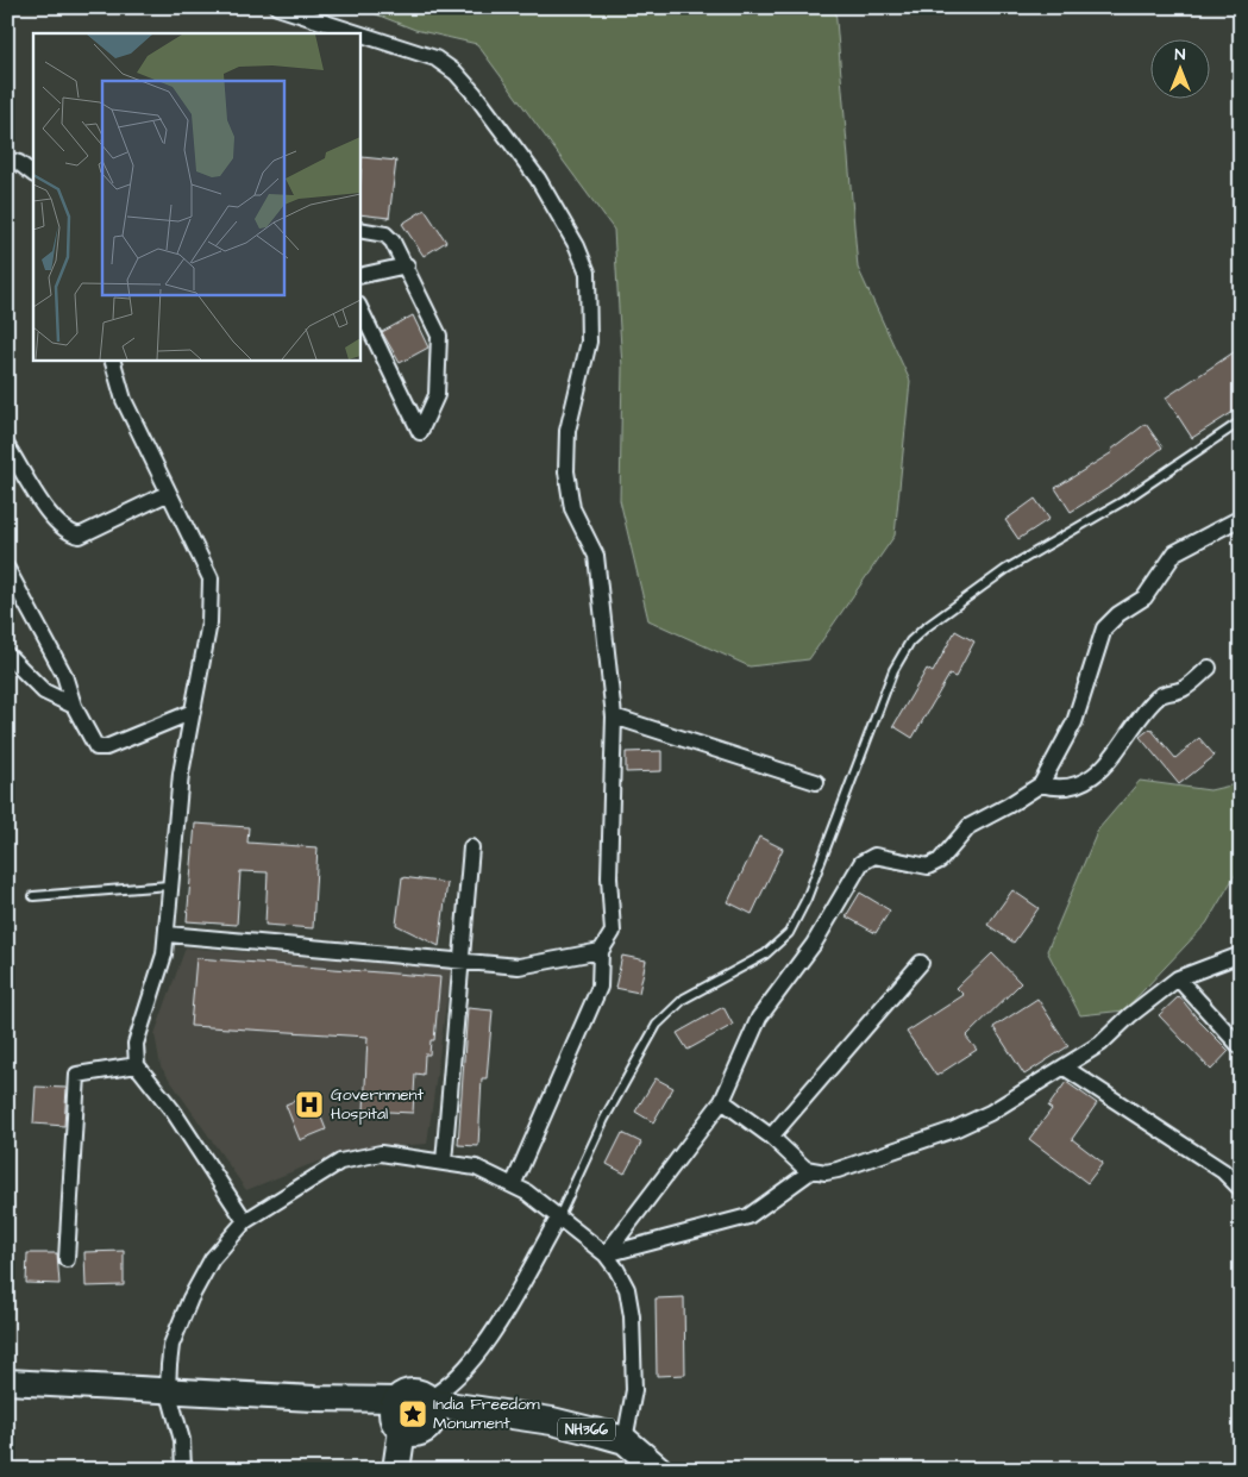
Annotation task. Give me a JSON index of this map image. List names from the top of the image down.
{
  "streets": {
    "highway": ["NH366"]
  },
  "places": {
    "hospital": ["Government Hospital"],
    "place": ["India Freedom Monument"]
  },
  "north": "top"
}
